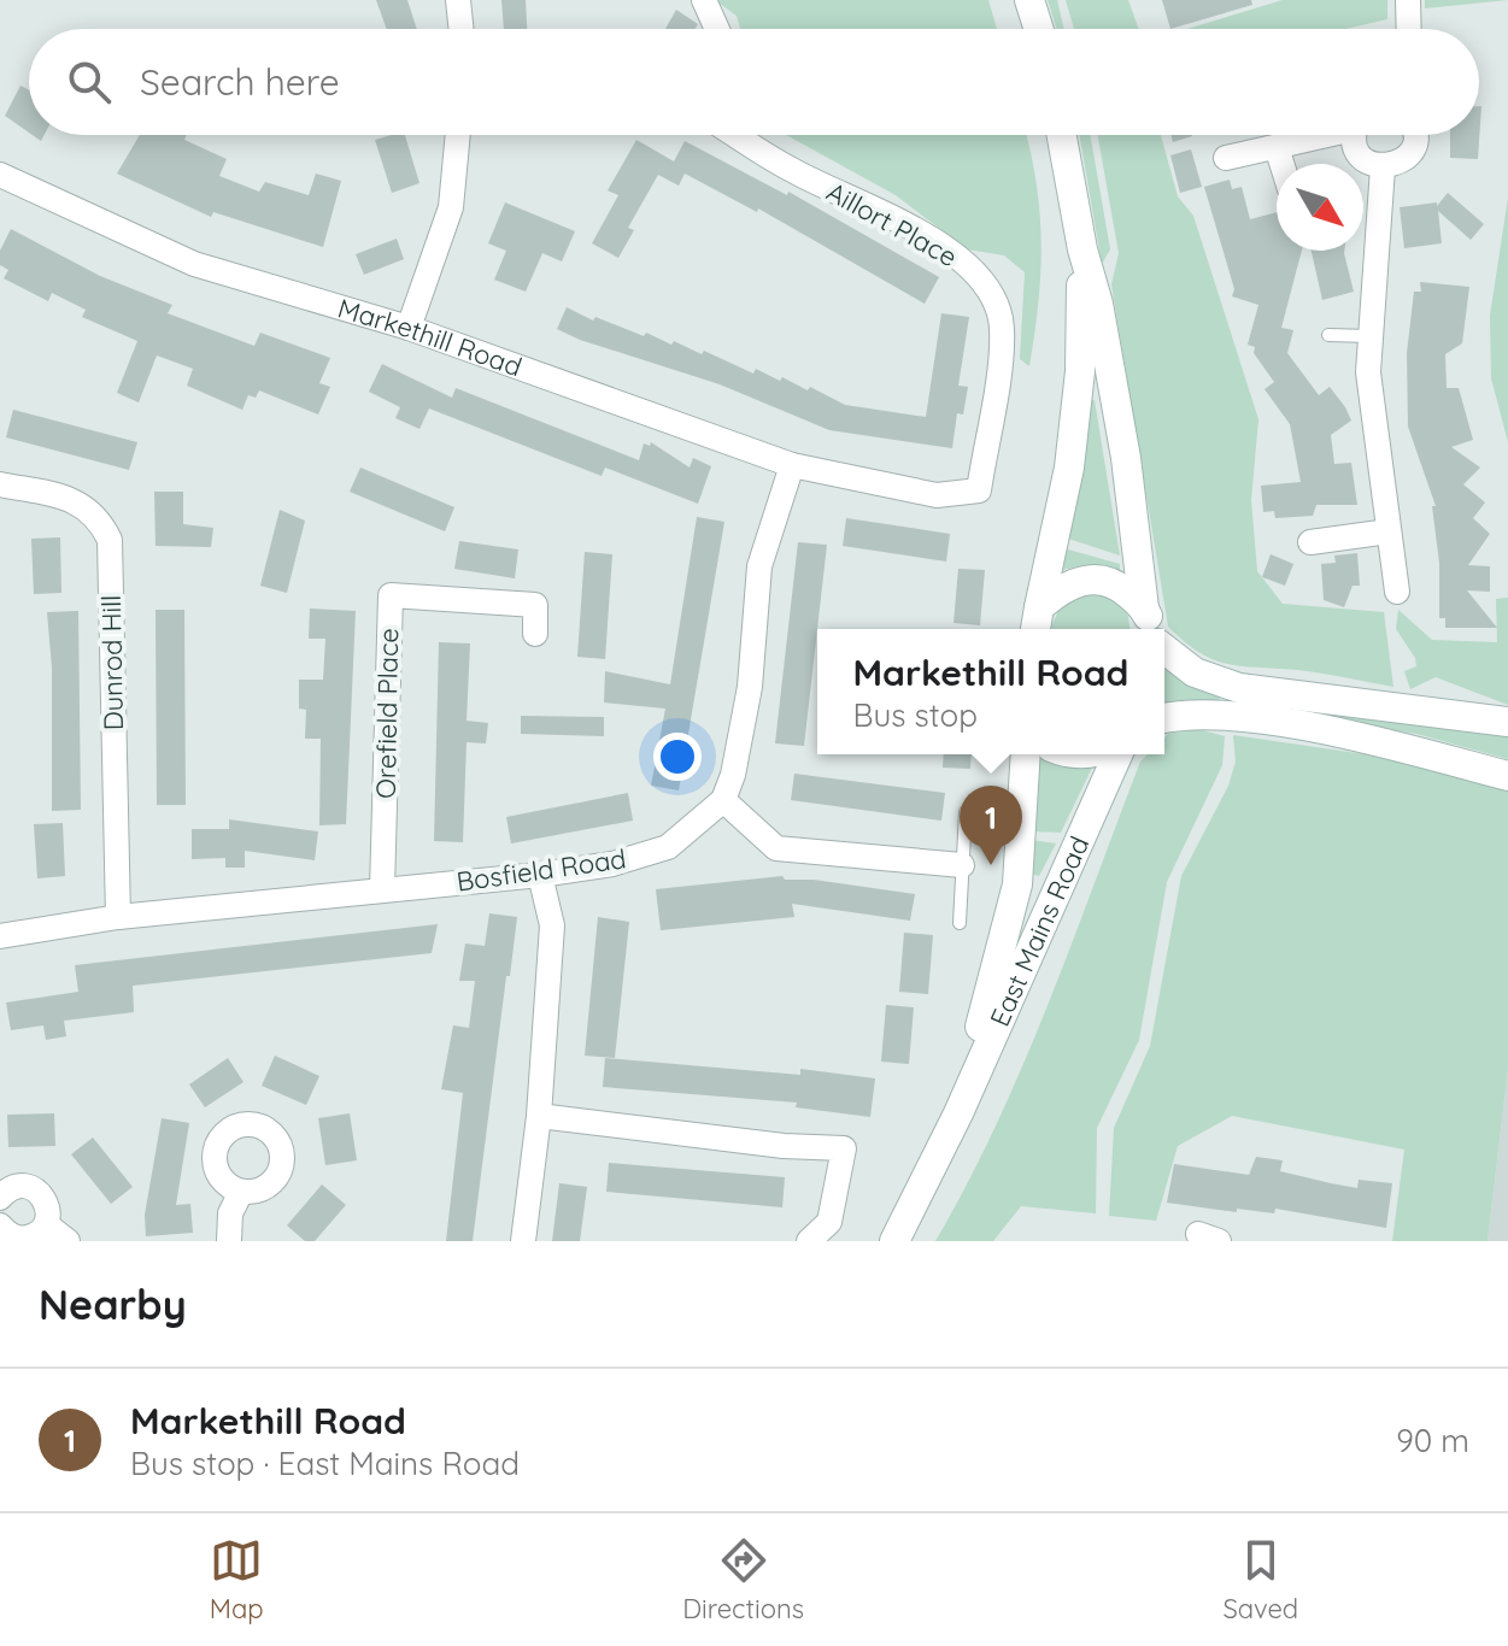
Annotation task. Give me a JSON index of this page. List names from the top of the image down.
{
  "streets": {
    "main road": ["East Mains Road"],
    "street": [
      "Aillort Place",
      "Markethill Road",
      "Dunrod Hill",
      "Orefield Place",
      "Bosfield Road"
    ]
  },
  "crossings": [
    ["Aillort Place", "Markethill Road"],
    ["Dunrod Hill", "Bosfield Road"],
    ["Orefield Place", "Bosfield Road"]
  ],
  "north": "bottom right",
  "page": {
    "search": "Search here",
    "popup": ["Markethill Road", "Bus stop"],
    "pins": "1",
    "heading": "Nearby",
    "list": [
      {
        "mark": "1",
        "name": "Markethill Road",
        "note": "Bus stop · East Mains Road",
        "value": "90 m"
      }
    ],
    "nav": ["Map", "Directions", "Saved"]
  }
}
